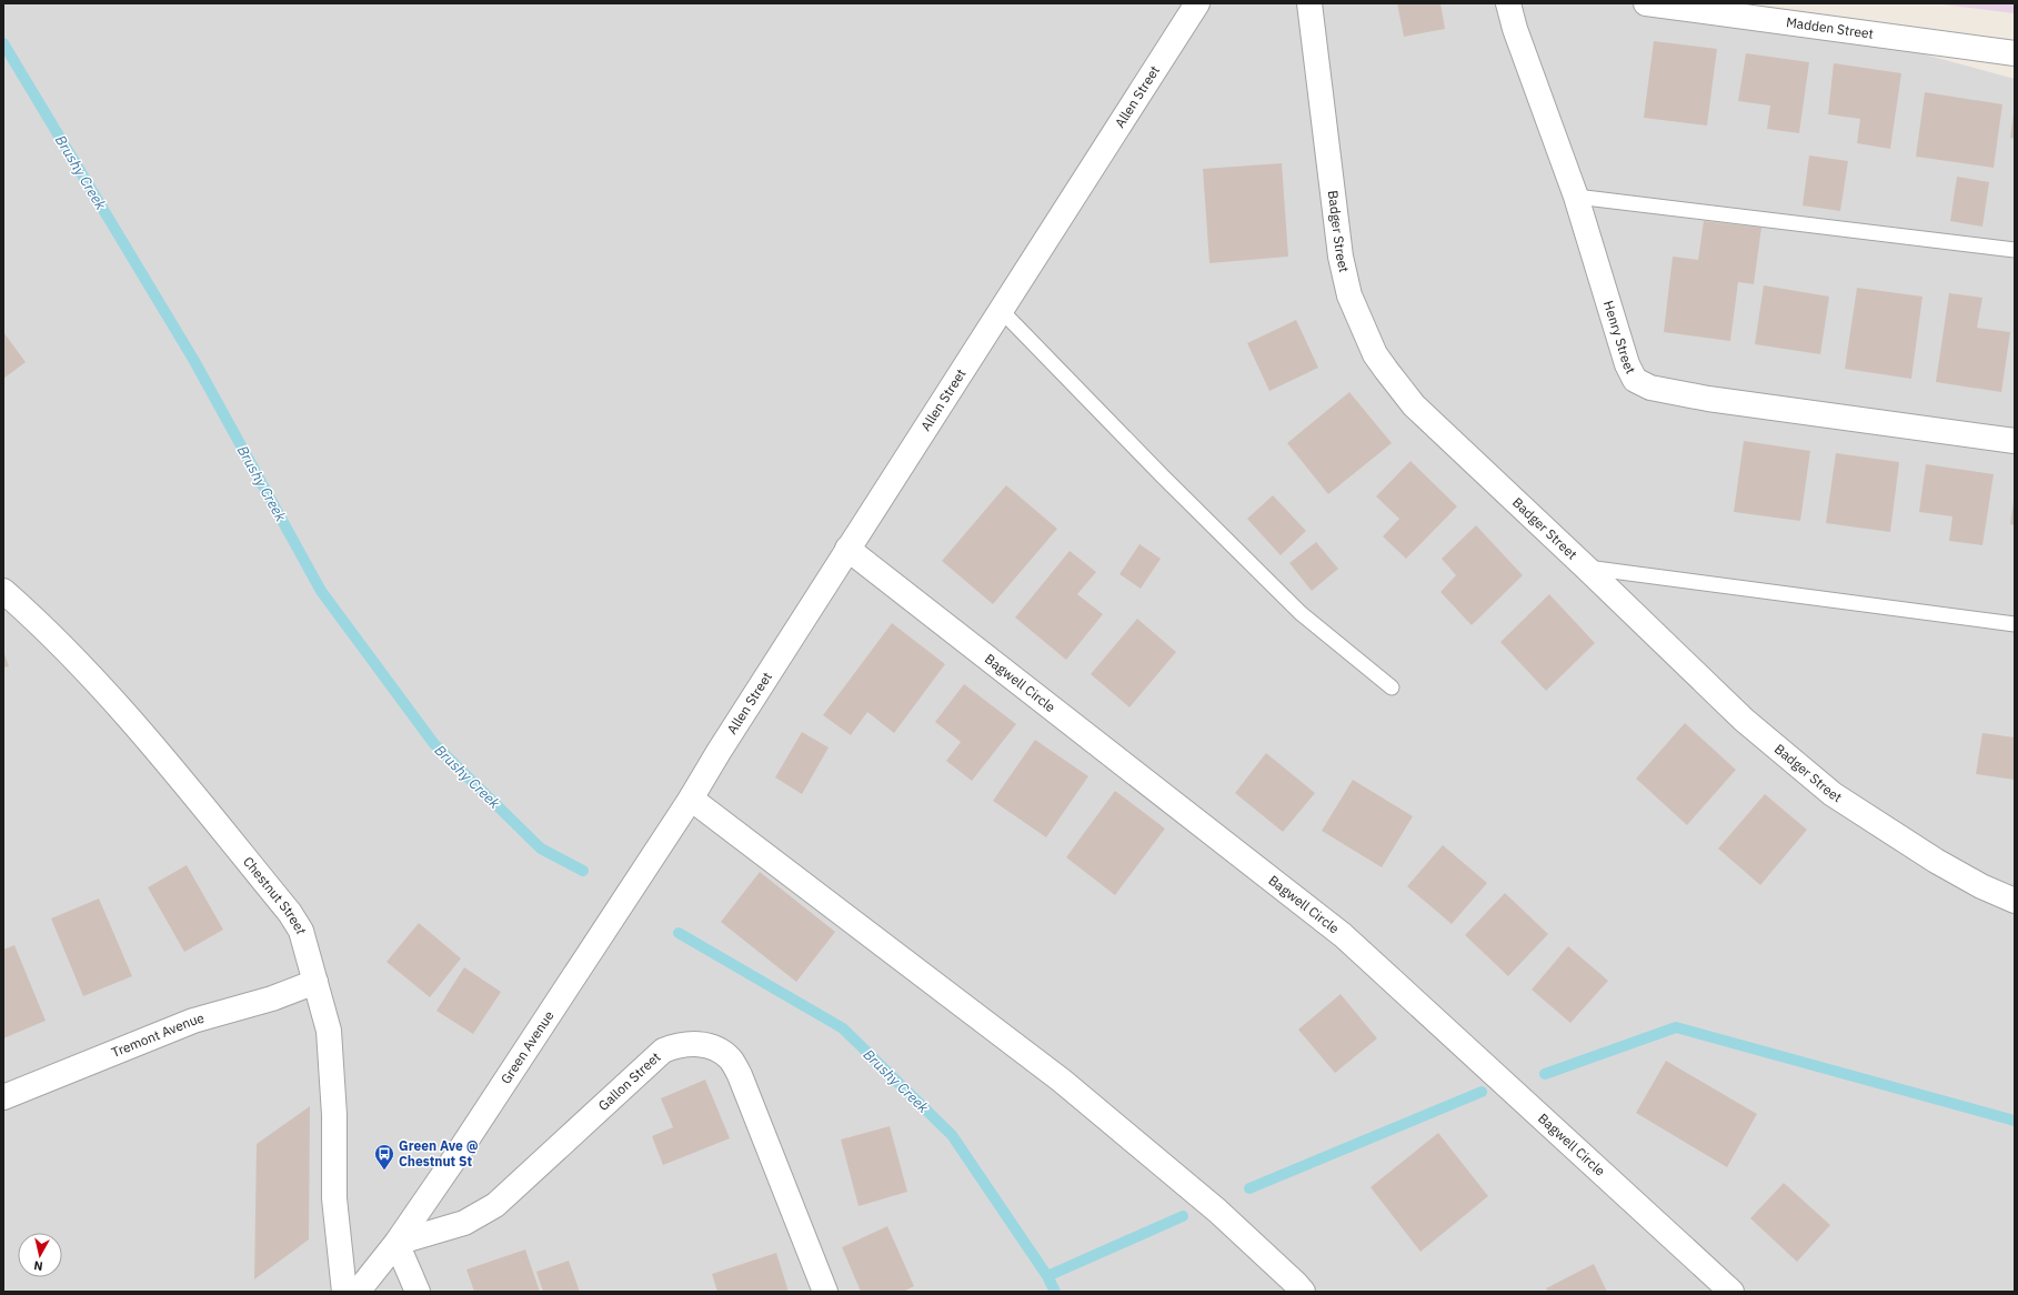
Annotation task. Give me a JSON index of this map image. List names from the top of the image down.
{
  "streets": {
    "street": [
      "Madden Street",
      "Allen Street",
      "Badger Street",
      "Henry Street",
      "Bagwell Circle",
      "Chestnut Street",
      "Tremont Avenue",
      "Green Avenue",
      "Gallon Street"
    ]
  },
  "crossings": [
    ["Allen Street", "Bagwell Circle"],
    ["Allen Street", "Green Avenue"],
    ["Chestnut Street", "Tremont Avenue"],
    ["Green Avenue", "Gallon Street"]
  ],
  "water": ["Brushy Creek"],
  "places": {
    "bus stop": ["Green Ave @ Chestnut St"]
  },
  "north": "bottom"
}
